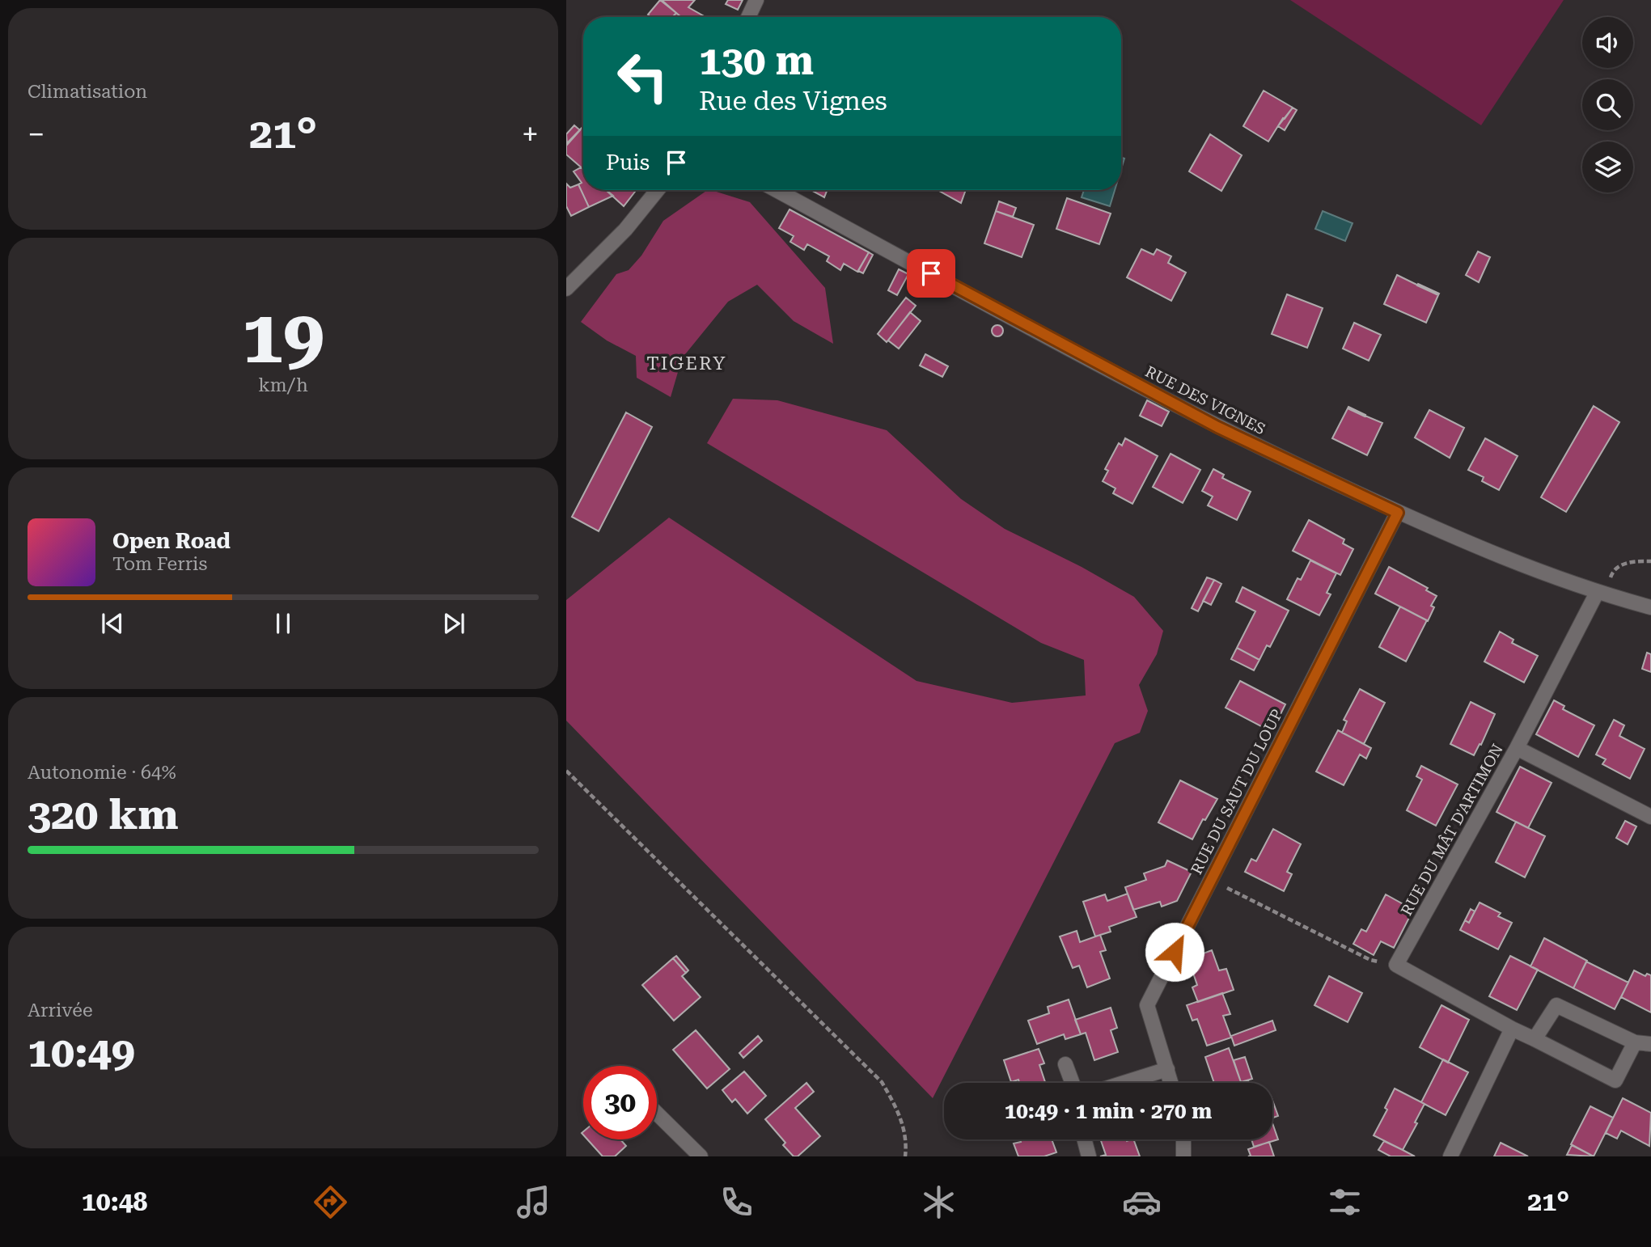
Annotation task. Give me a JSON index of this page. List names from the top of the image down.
{
  "streets": {
    "street": ["RUE DES VIGNES", "RUE DU SAUT DU LOUP", "RUE DU MÂT D'ARTIMON"]
  },
  "crossings": [
    ["RUE DES VIGNES", "RUE DU SAUT DU LOUP"],
    ["RUE DES VIGNES", "RUE DU MÂT D'ARTIMON"]
  ],
  "districts": ["TIGERY"],
  "page": {
    "tile": [
      "Climatisation",
      ["19", "km/h"],
      ["Autonomie · 64%", "320 km"],
      ["Arrivée", "10:49"]
    ],
    "turn": ["130 m", "Rue des Vignes"],
    "heat": ["−", "21°", "+"],
    "then": "Puis",
    "song": ["Open Road", "Tom Ferris"],
    "limit": "30",
    "trip": "10:49 · 1 min · 270 m",
    "tabs": ["10:48", "21°"]
  }
}
